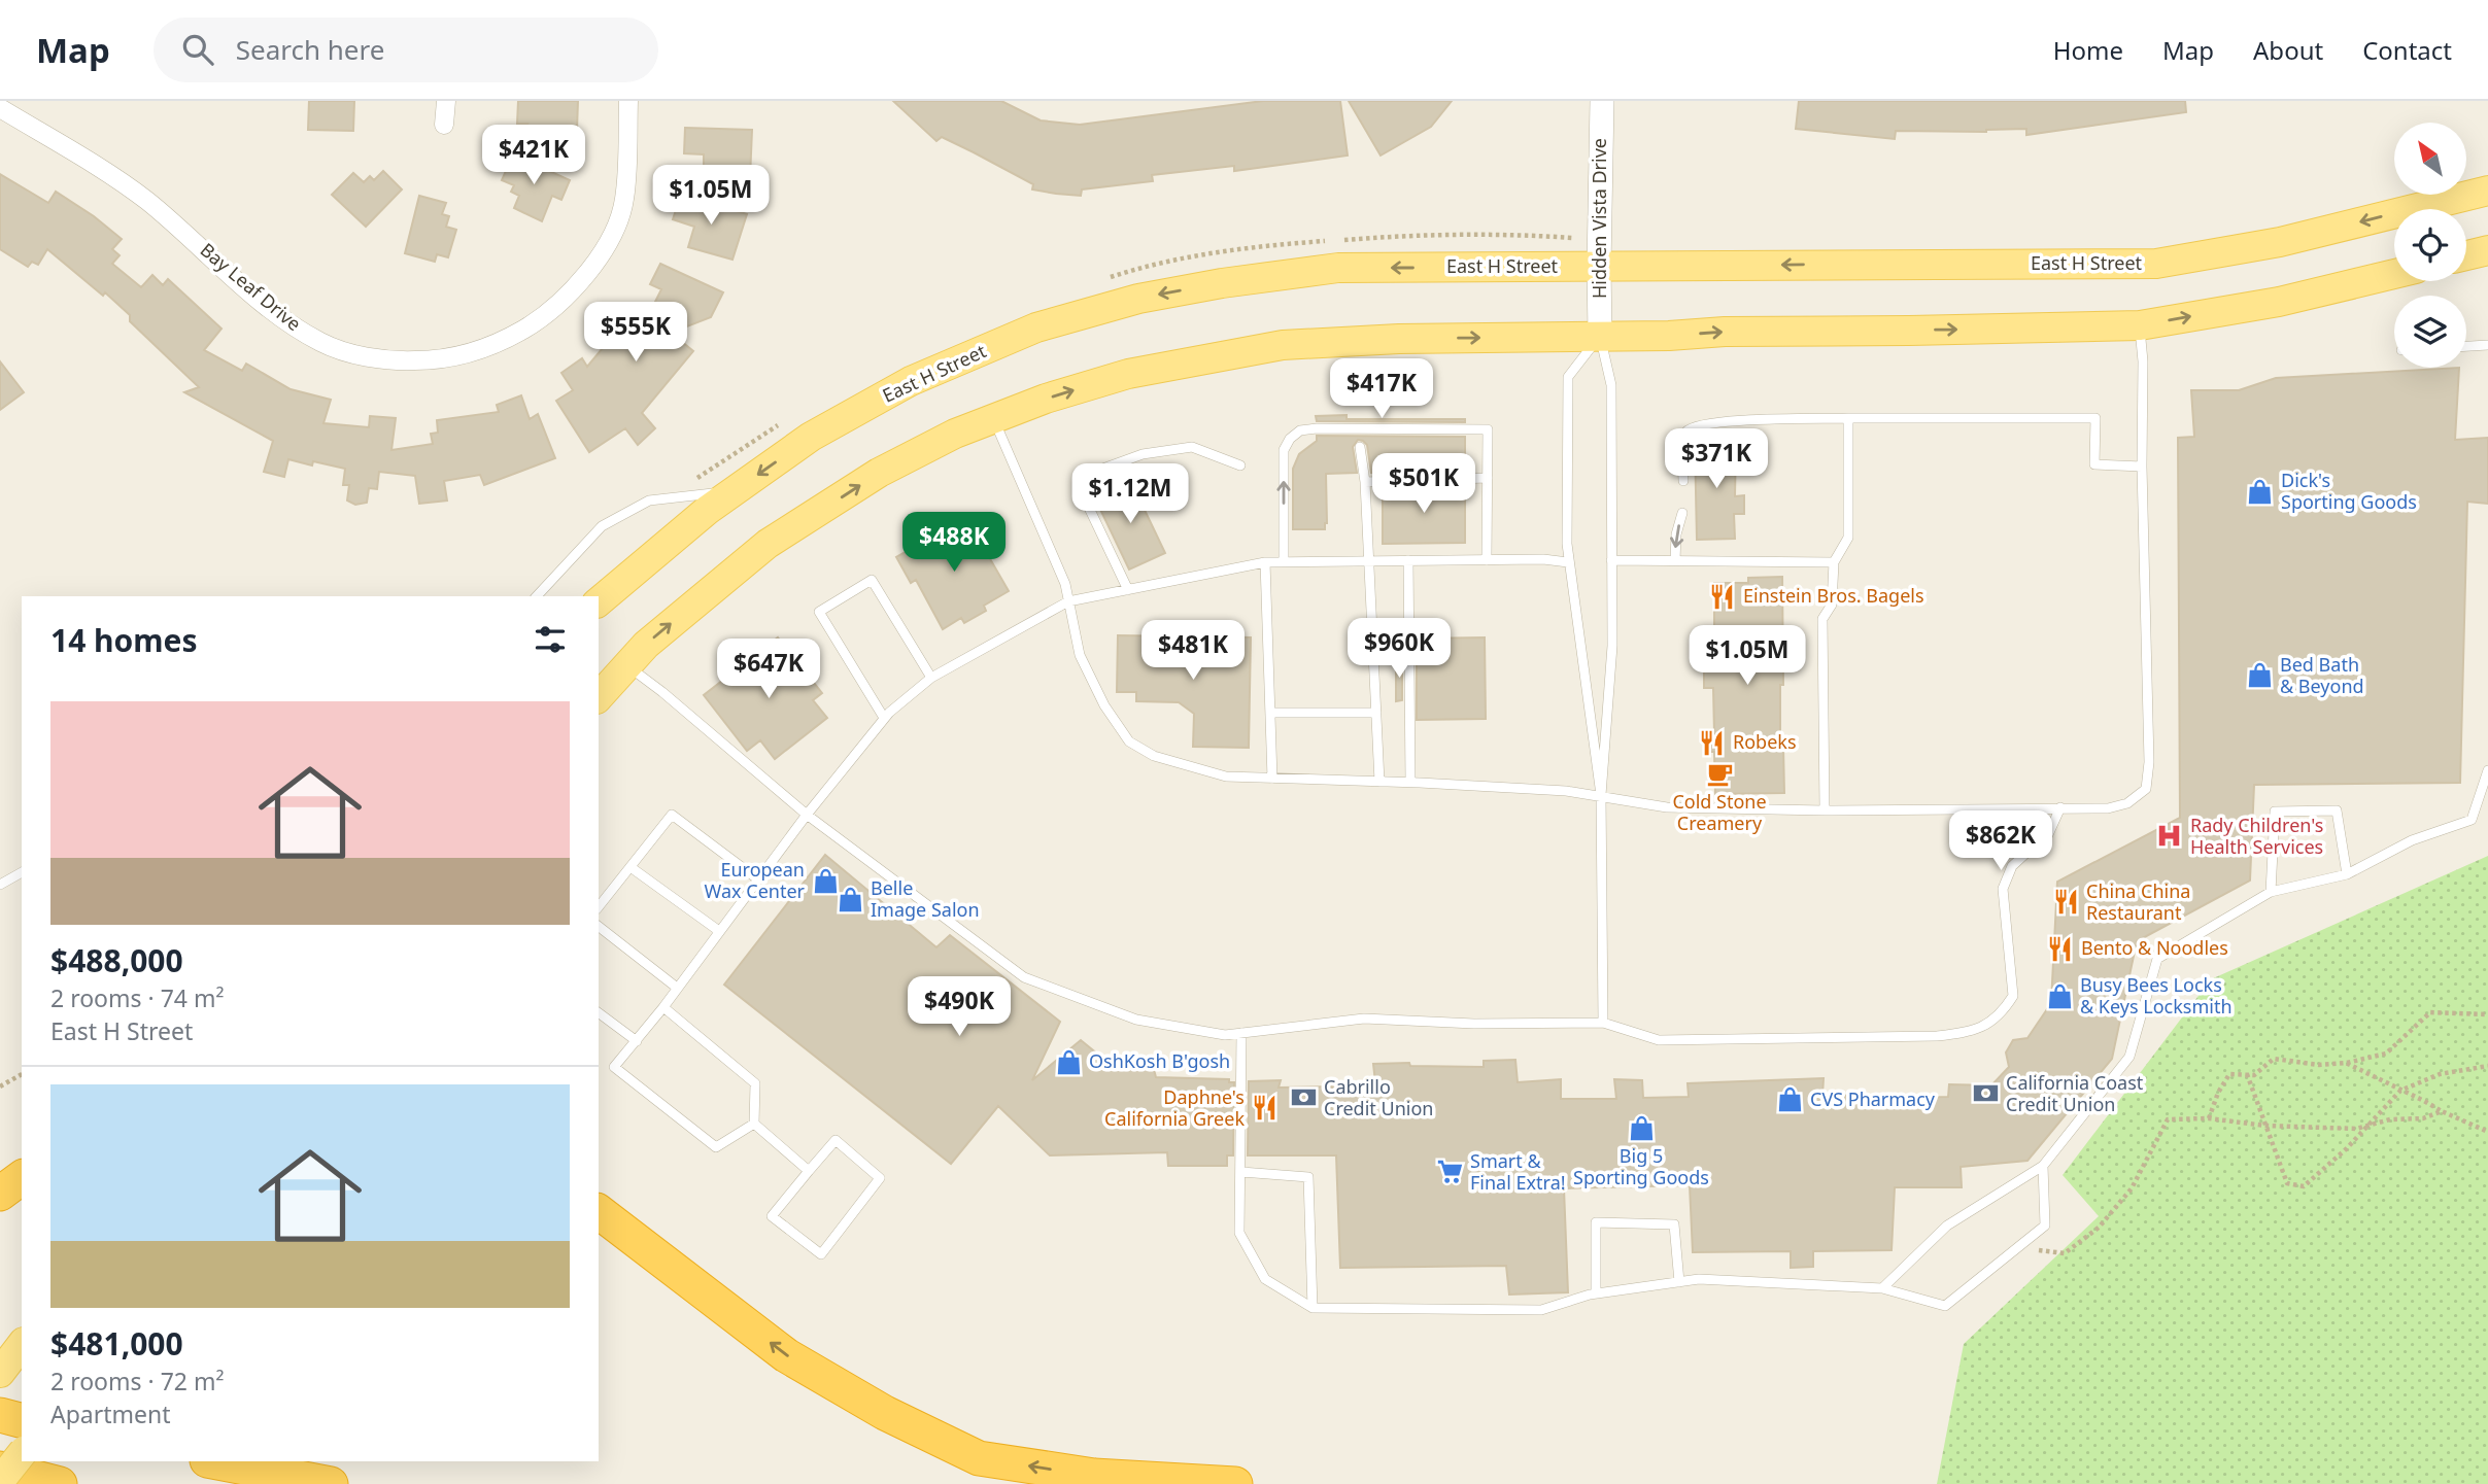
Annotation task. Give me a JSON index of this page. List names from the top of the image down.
{
  "streets": {
    "main road": ["East H Street"],
    "street": ["Hidden Vista Drive", "Bay Leaf Drive"]
  },
  "crossings": [
    ["Hidden Vista Drive", "East H Street"]
  ],
  "places": {
    "shop": [
      "Dick's Sporting Goods",
      "Bed Bath & Beyond",
      "European Wax Center",
      "Belle Image Salon",
      "Busy Bees Locks & Keys Locksmith",
      "OshKosh B'gosh",
      "CVS Pharmacy",
      "Big 5 Sporting Goods"
    ],
    "restaurant": [
      "Einstein Bros. Bagels",
      "Robeks",
      "China China Restaurant",
      "Bento & Noodles",
      "Daphne's California Greek"
    ],
    "cafe": ["Cold Stone Creamery"],
    "hospital": ["Rady Children's Health Services"],
    "bank": ["California Coast Credit Union", "Cabrillo Credit Union"],
    "supermarket": ["Smart & Final Extra!"]
  },
  "north": "top left",
  "page": {
    "header": "Map",
    "search": "Search here",
    "nav": [
      "Home",
      "Map",
      "About",
      "Contact"
    ],
    "price": [
      "$421K",
      "$1.05M",
      "$555K",
      "$417K",
      "$371K",
      "$501K",
      "$1.12M",
      "$488K",
      "$960K",
      "$481K",
      "$1.05M",
      "$647K",
      "$862K",
      "$490K"
    ],
    "heading": "14 homes",
    "list": [
      {
        "name": "$488,000",
        "note": "2 rooms · 74 m² · East H Street"
      },
      {
        "name": "$481,000",
        "note": "2 rooms · 72 m² · Apartment"
      }
    ]
  }
}
